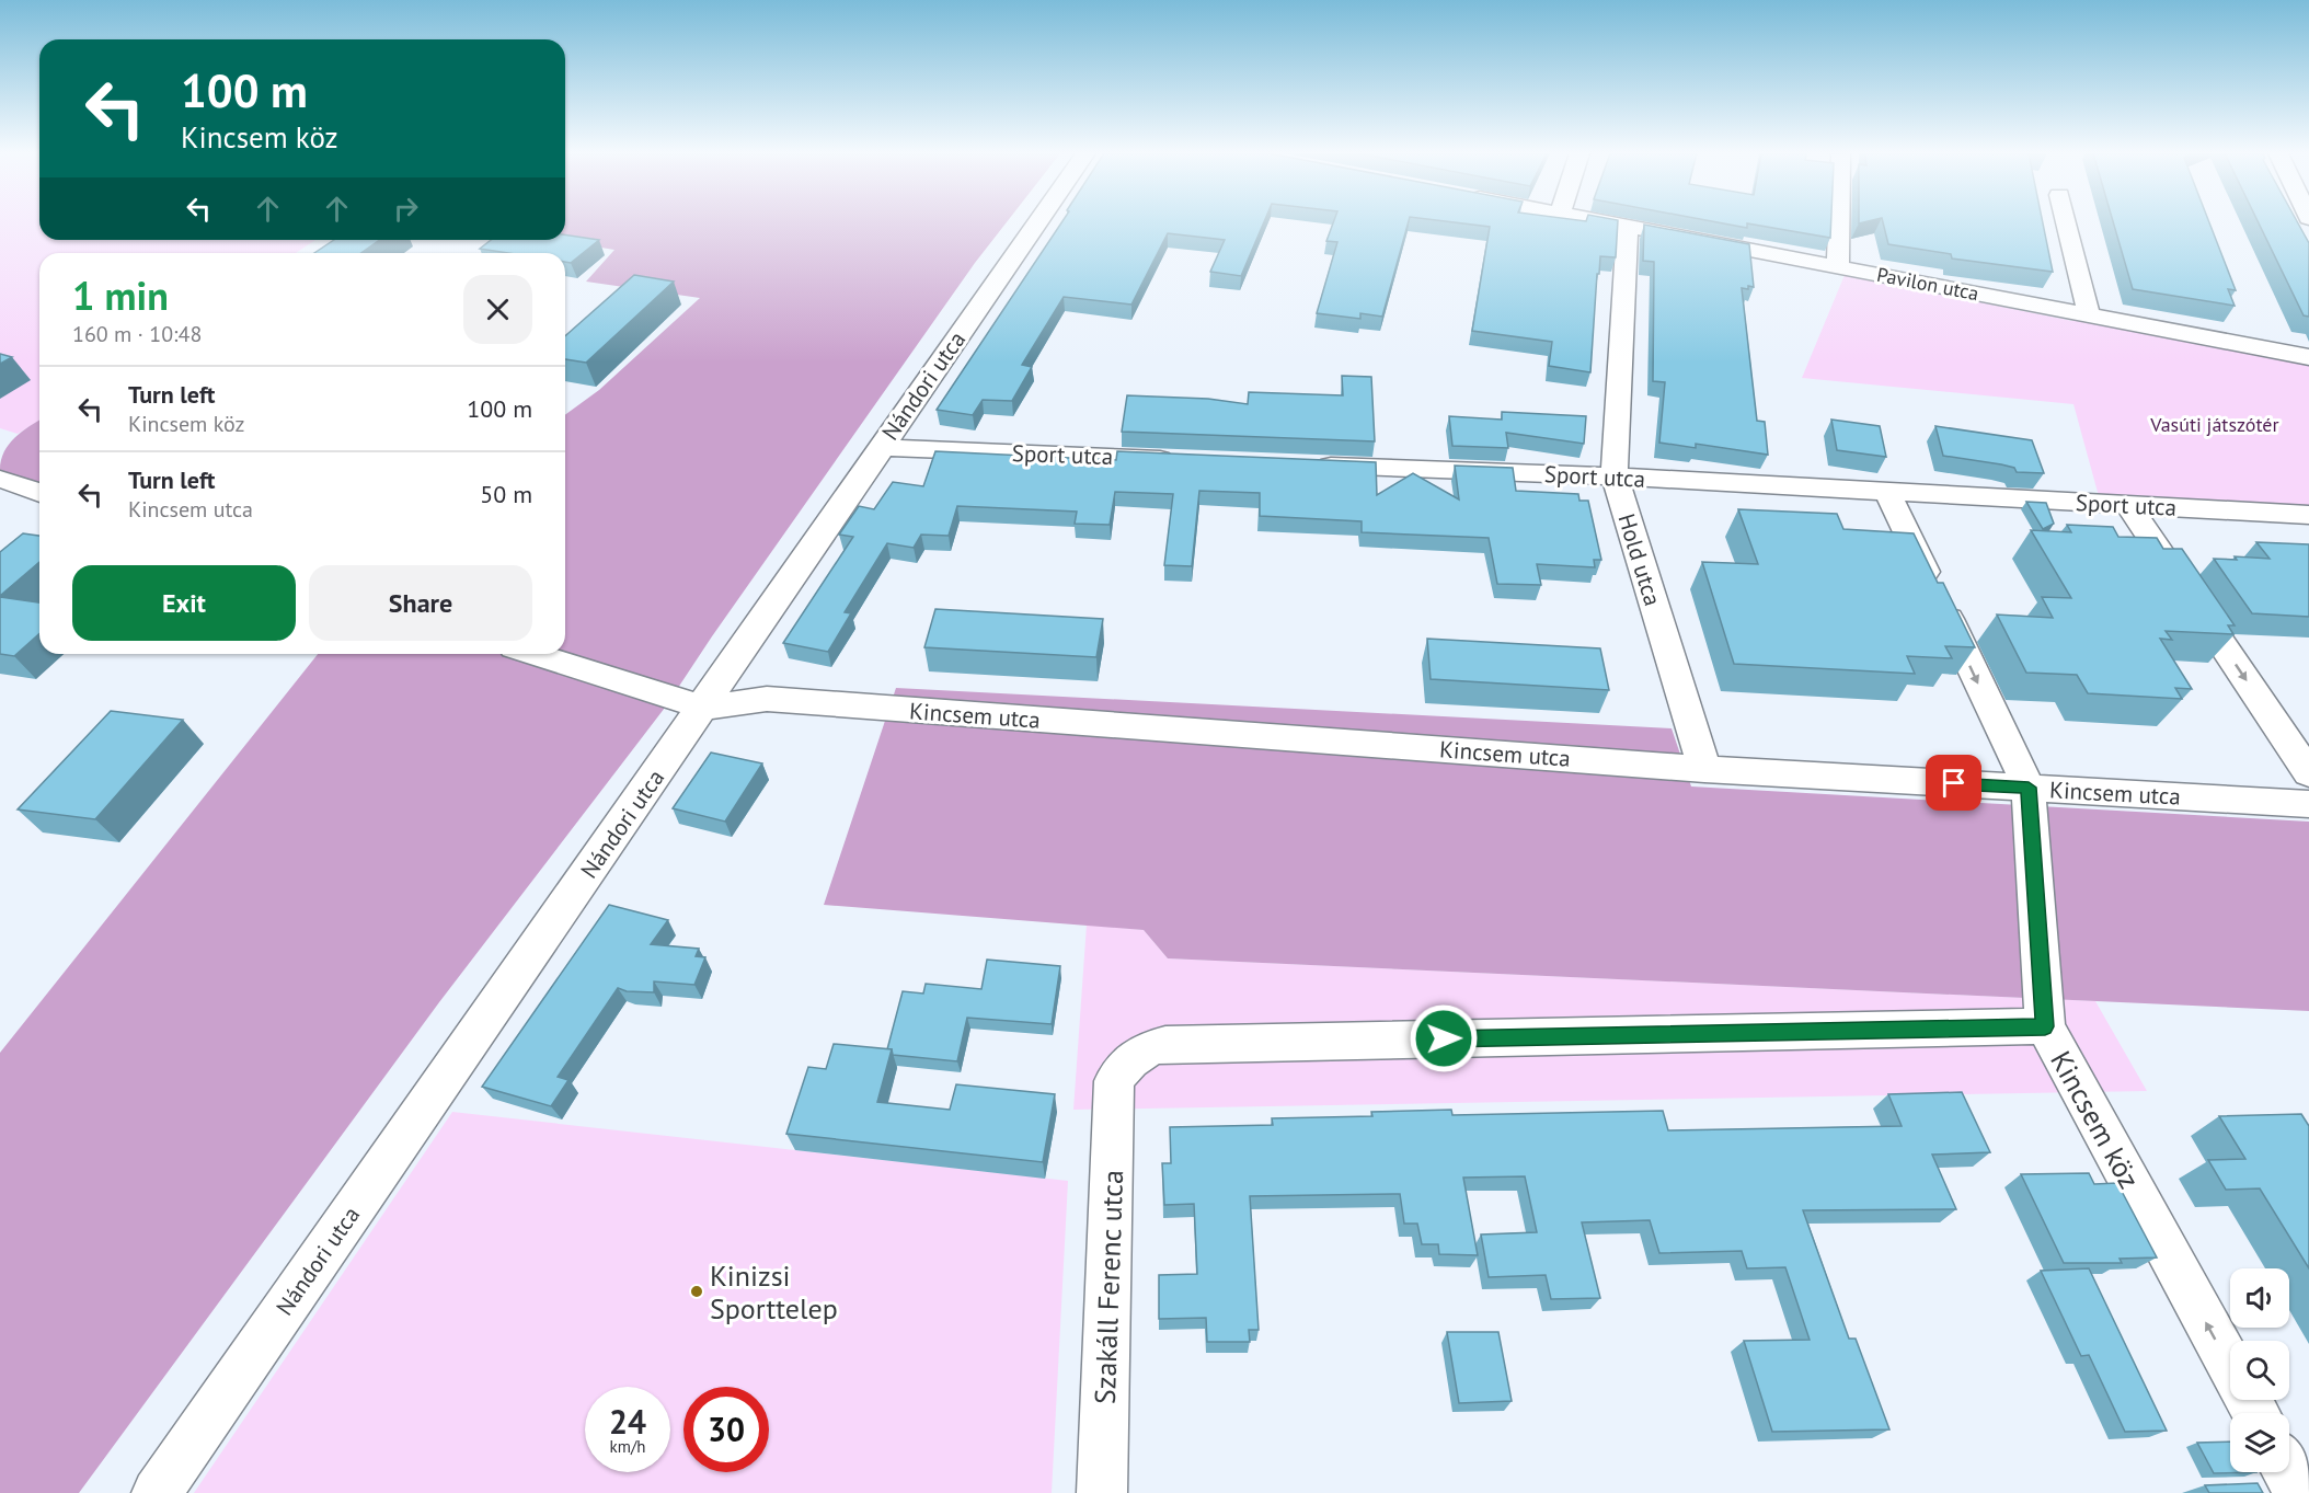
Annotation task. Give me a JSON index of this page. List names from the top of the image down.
{
  "streets": {
    "street": [
      "Pavilon utca",
      "Nándori utca",
      "Sport utca",
      "Hold utca",
      "Kincsem utca",
      "Kincsem köz",
      "Szakáll Ferenc utca"
    ]
  },
  "crossings": [
    ["Pavilon utca", "Hold utca"],
    ["Nándori utca", "Sport utca"],
    ["Nándori utca", "Kincsem utca"],
    ["Sport utca", "Hold utca"],
    ["Hold utca", "Kincsem utca"],
    ["Kincsem utca", "Kincsem köz"],
    ["Kincsem köz", "Szakáll Ferenc utca"]
  ],
  "one_way": ["Kincsem köz"],
  "parks": ["Vasúti játszótér"],
  "places": ["Kinizsi Sporttelep"],
  "page": {
    "turn": ["100 m", "Kincsem köz"],
    "heading": ["1 min", "160 m · 10:48"],
    "list": [
      {
        "name": "Turn left",
        "note": "Kincsem köz",
        "value": "100 m"
      },
      {
        "name": "Turn left",
        "note": "Kincsem utca",
        "value": "50 m"
      }
    ],
    "buttons": ["Exit", "Share"],
    "speed": "24 km/h",
    "limit": "30"
  }
}
